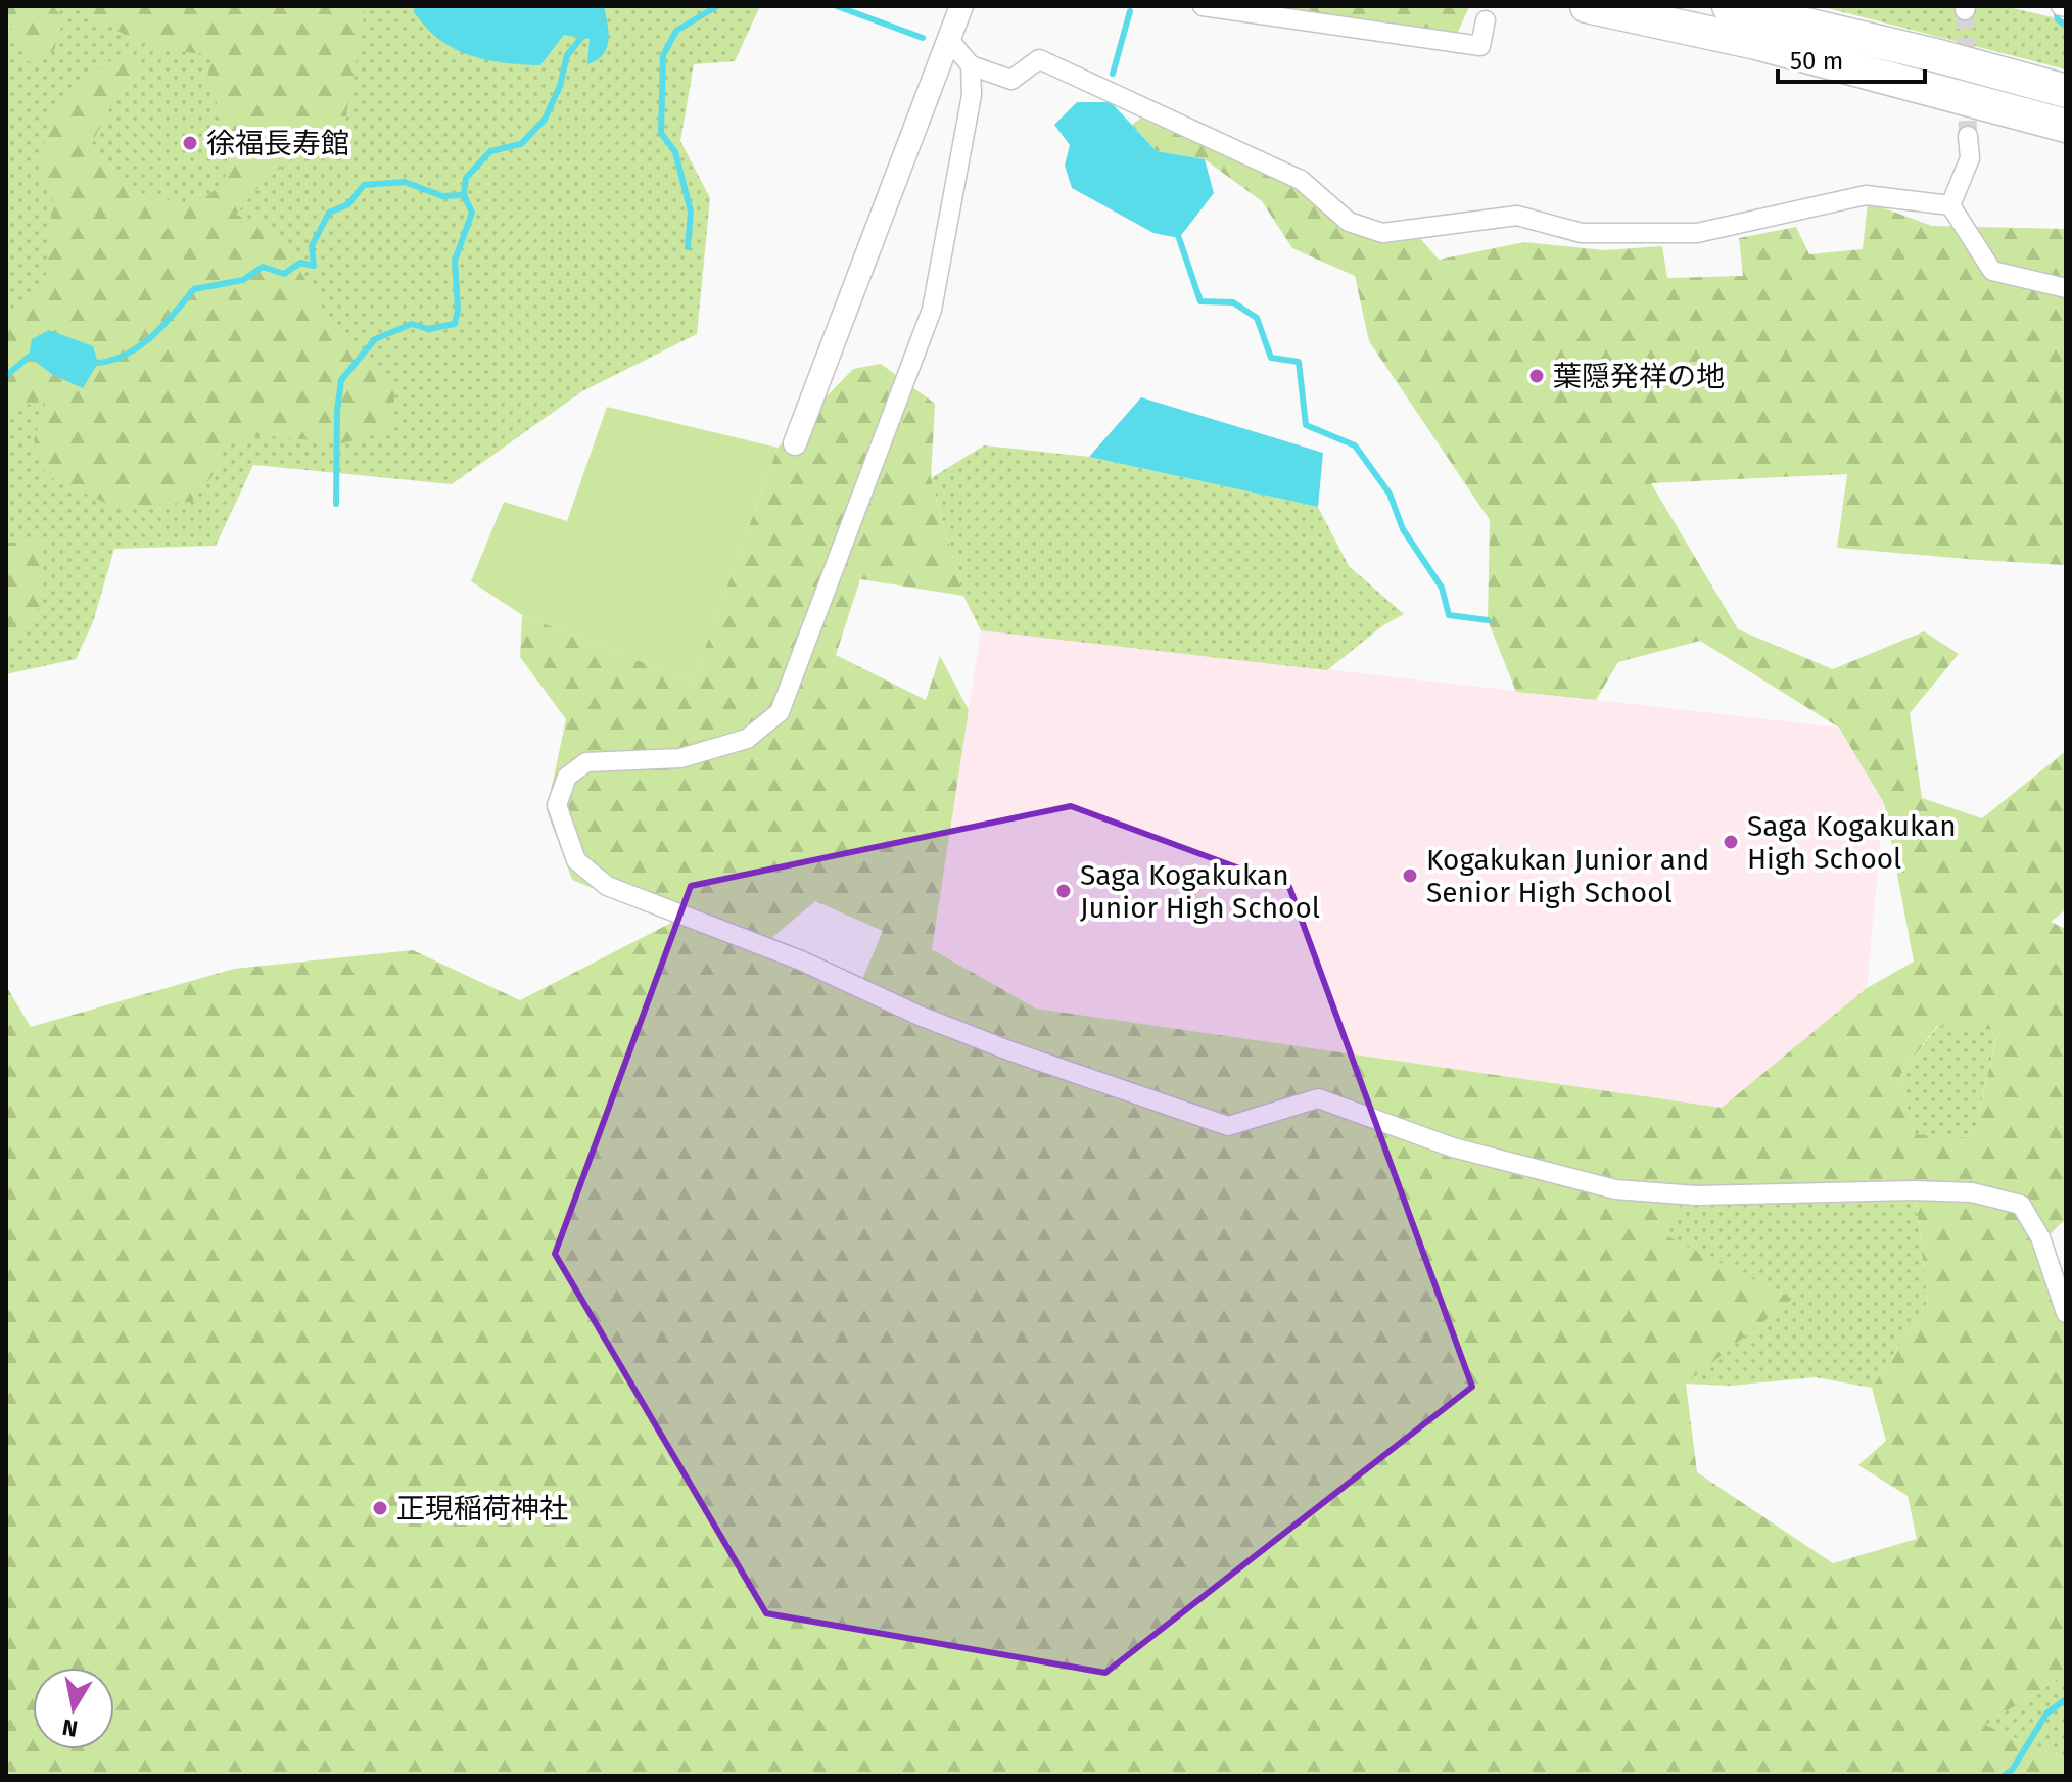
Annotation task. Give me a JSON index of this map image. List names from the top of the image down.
{
  "places": [
    "徐福長寿館",
    "葉隠発祥の地",
    "Saga Kogakukan High School",
    "Kogakukan Junior and Senior High School",
    "Saga Kogakukan Junior High School",
    "正現稲荷神社"
  ],
  "scale_bar": "50 m",
  "north": "bottom"
}
